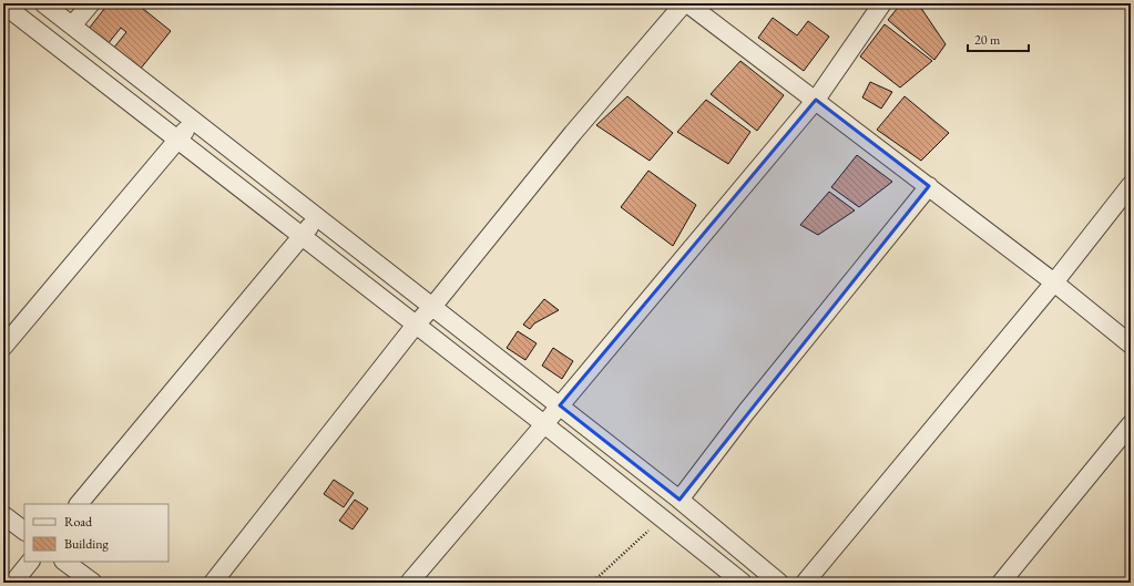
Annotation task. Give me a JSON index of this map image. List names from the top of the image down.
{
  "legend": ["Road", "Building"],
  "scale_bar": "20 m"
}
